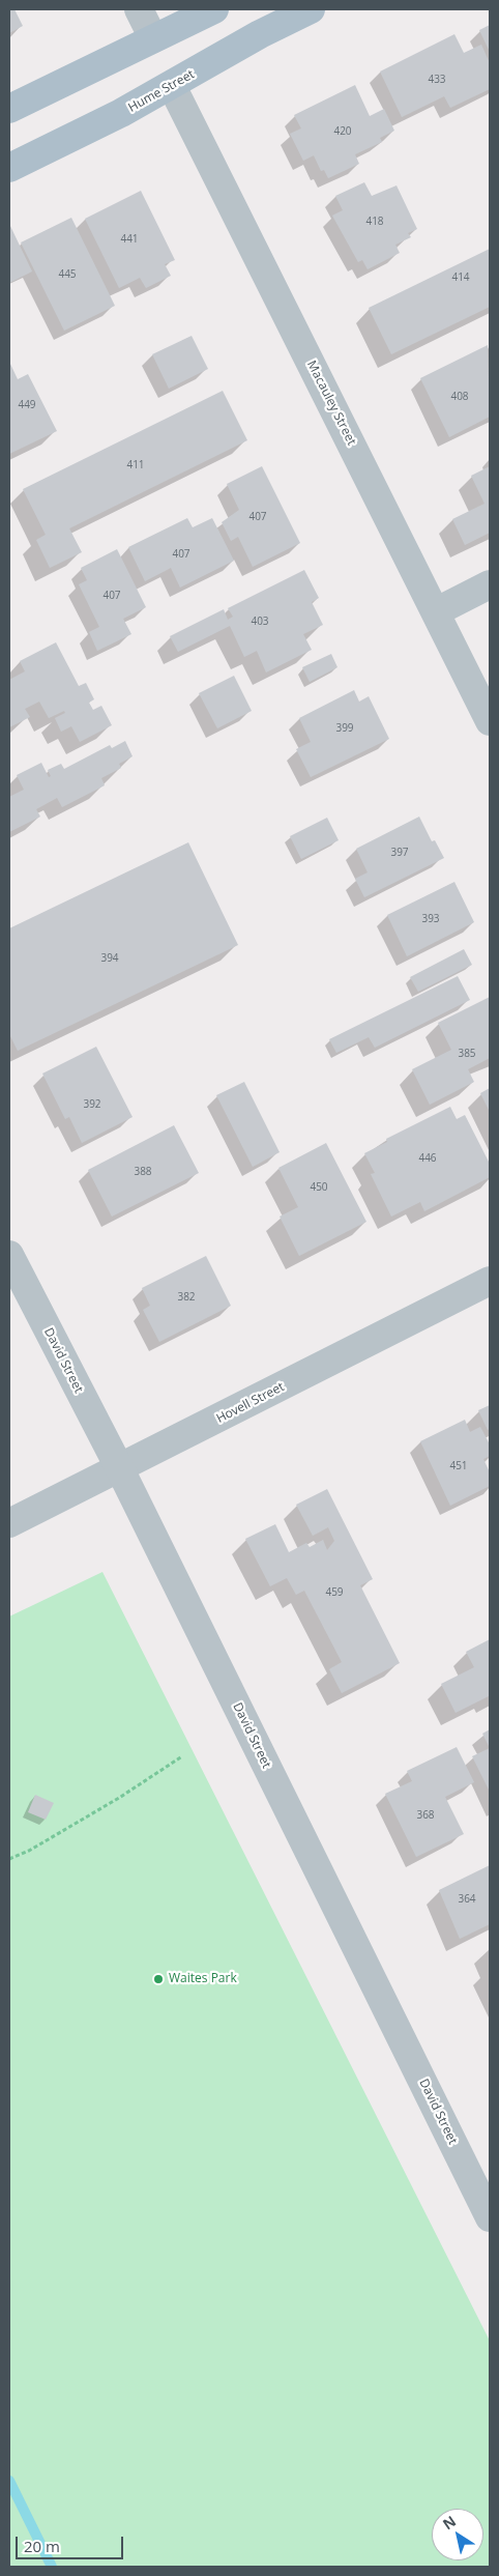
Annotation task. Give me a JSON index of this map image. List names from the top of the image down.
{
  "streets": {
    "main road": ["Hume Street"],
    "street": ["Macauley Street", "David Street", "Hovell Street"]
  },
  "crossings": [
    ["Hume Street", "Macauley Street"],
    ["David Street", "Hovell Street"]
  ],
  "places": ["Waites Park"],
  "house_numbers": [
    "433",
    "420",
    "418",
    "441",
    "445",
    "414",
    "408",
    "449",
    "411",
    "407",
    "407",
    "407",
    "403",
    "399",
    "397",
    "393",
    "394",
    "385",
    "392",
    "446",
    "388",
    "450",
    "382",
    "451",
    "459",
    "368",
    "364"
  ],
  "scale_bar": "20 m",
  "north": "top left"
}
